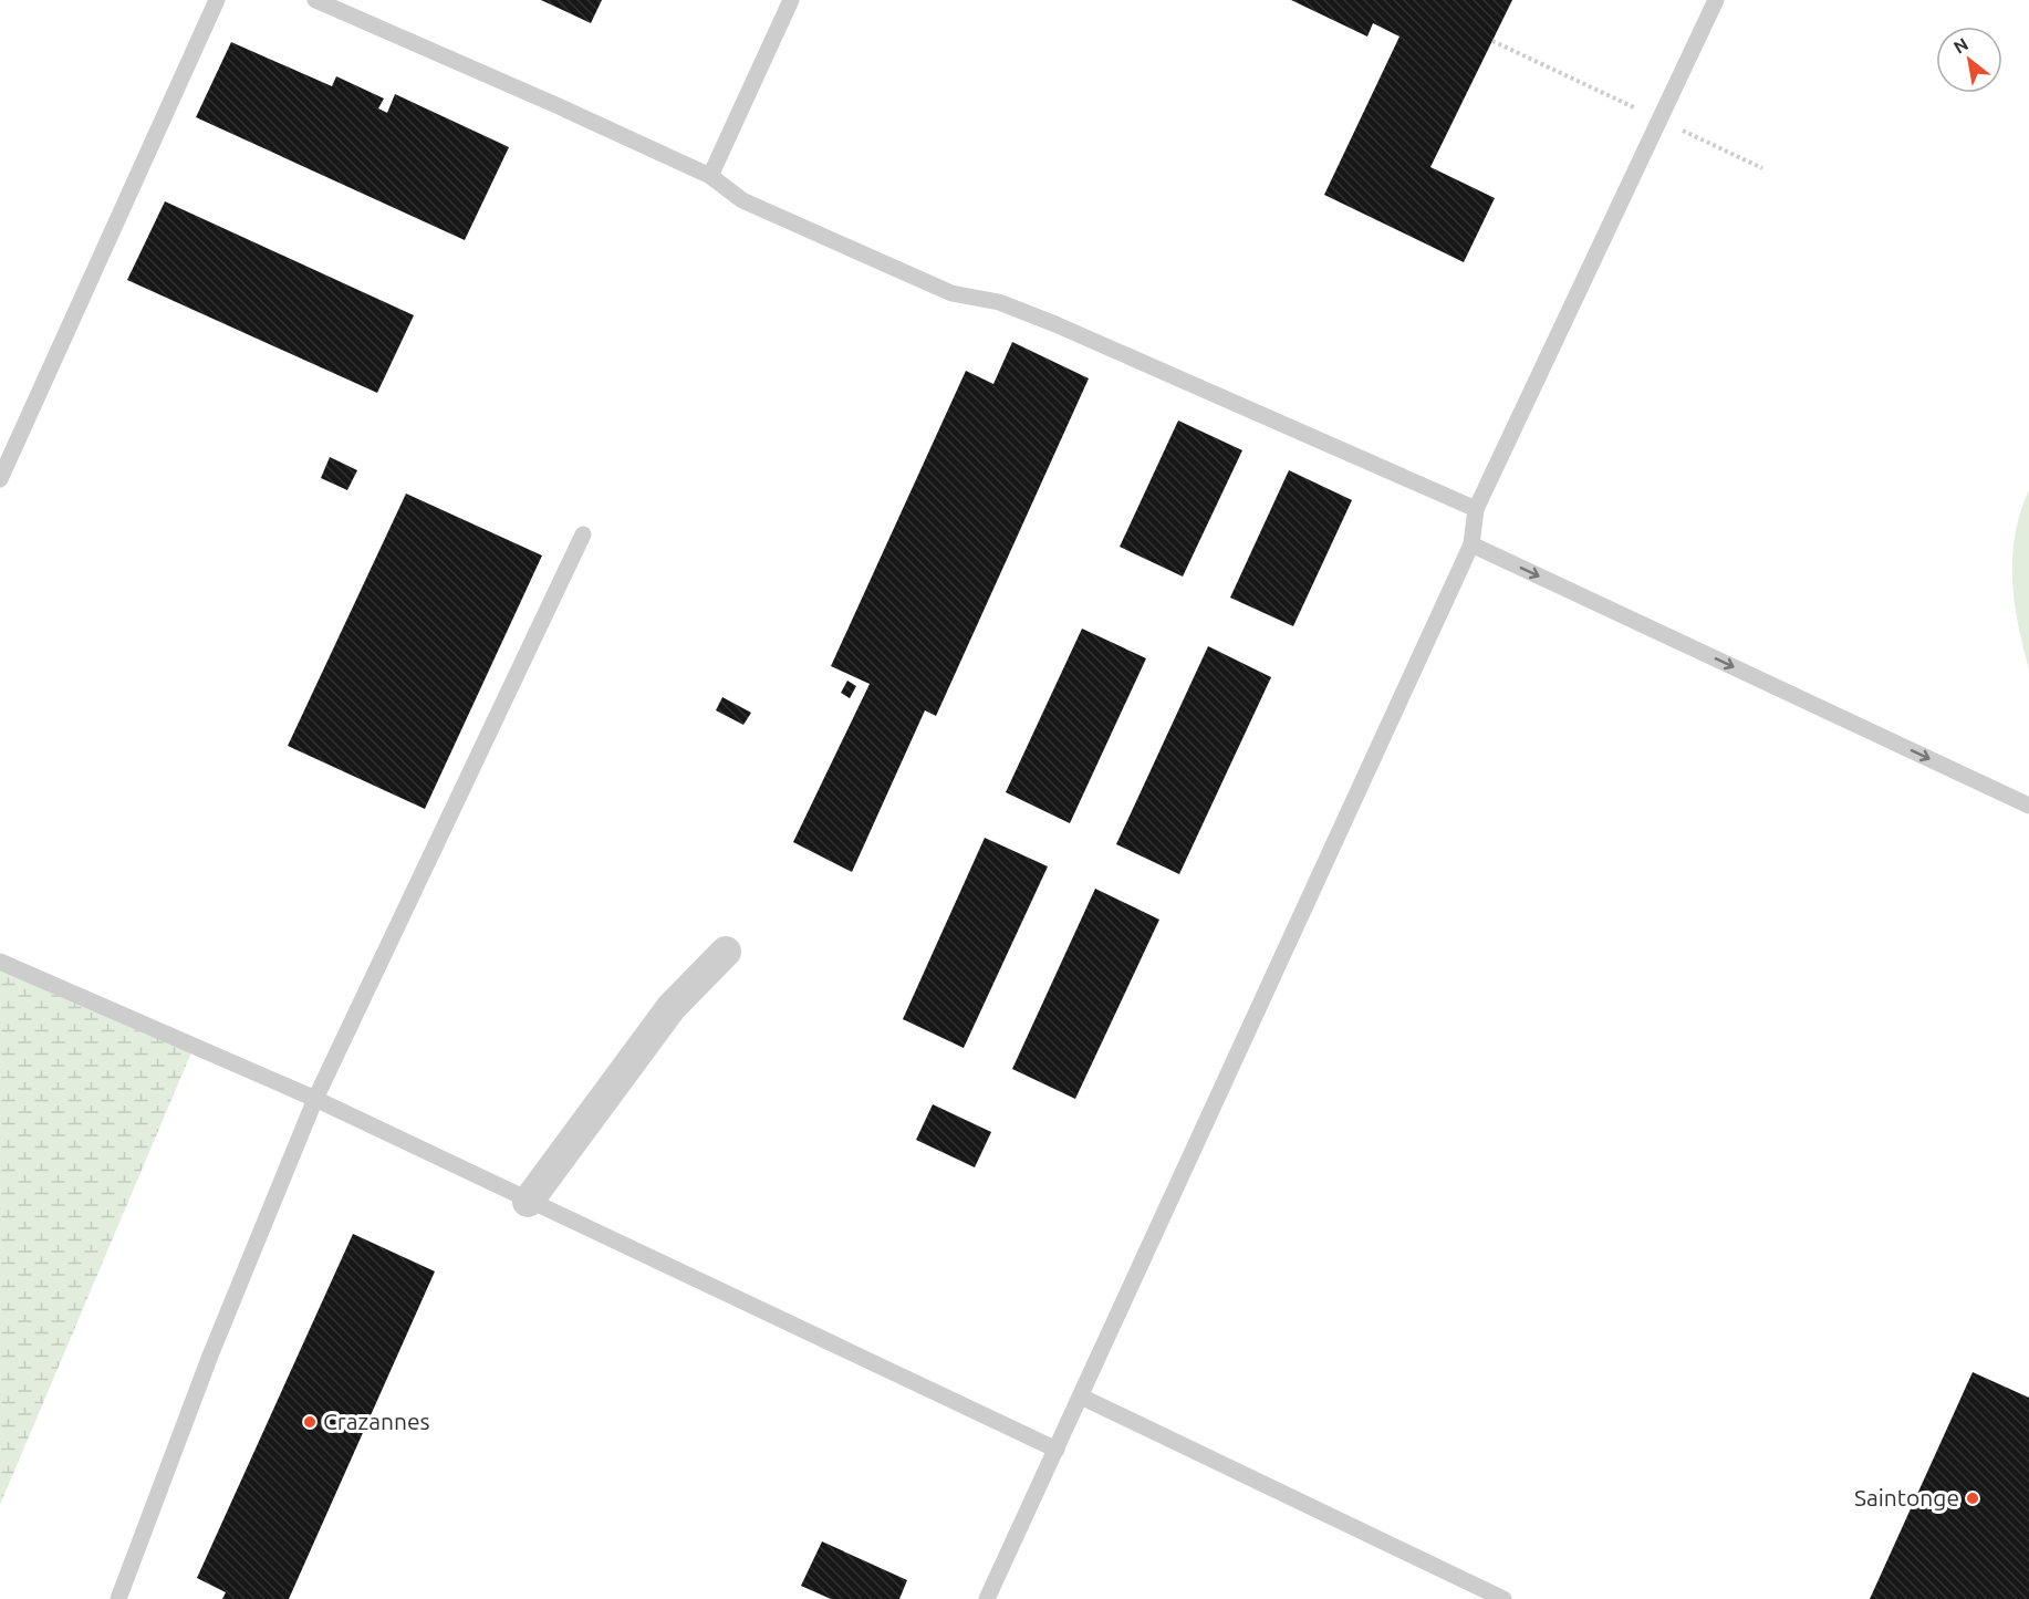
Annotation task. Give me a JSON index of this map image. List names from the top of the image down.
{
  "places": ["Crazannes", "Saintonge"],
  "north": "top left"
}
